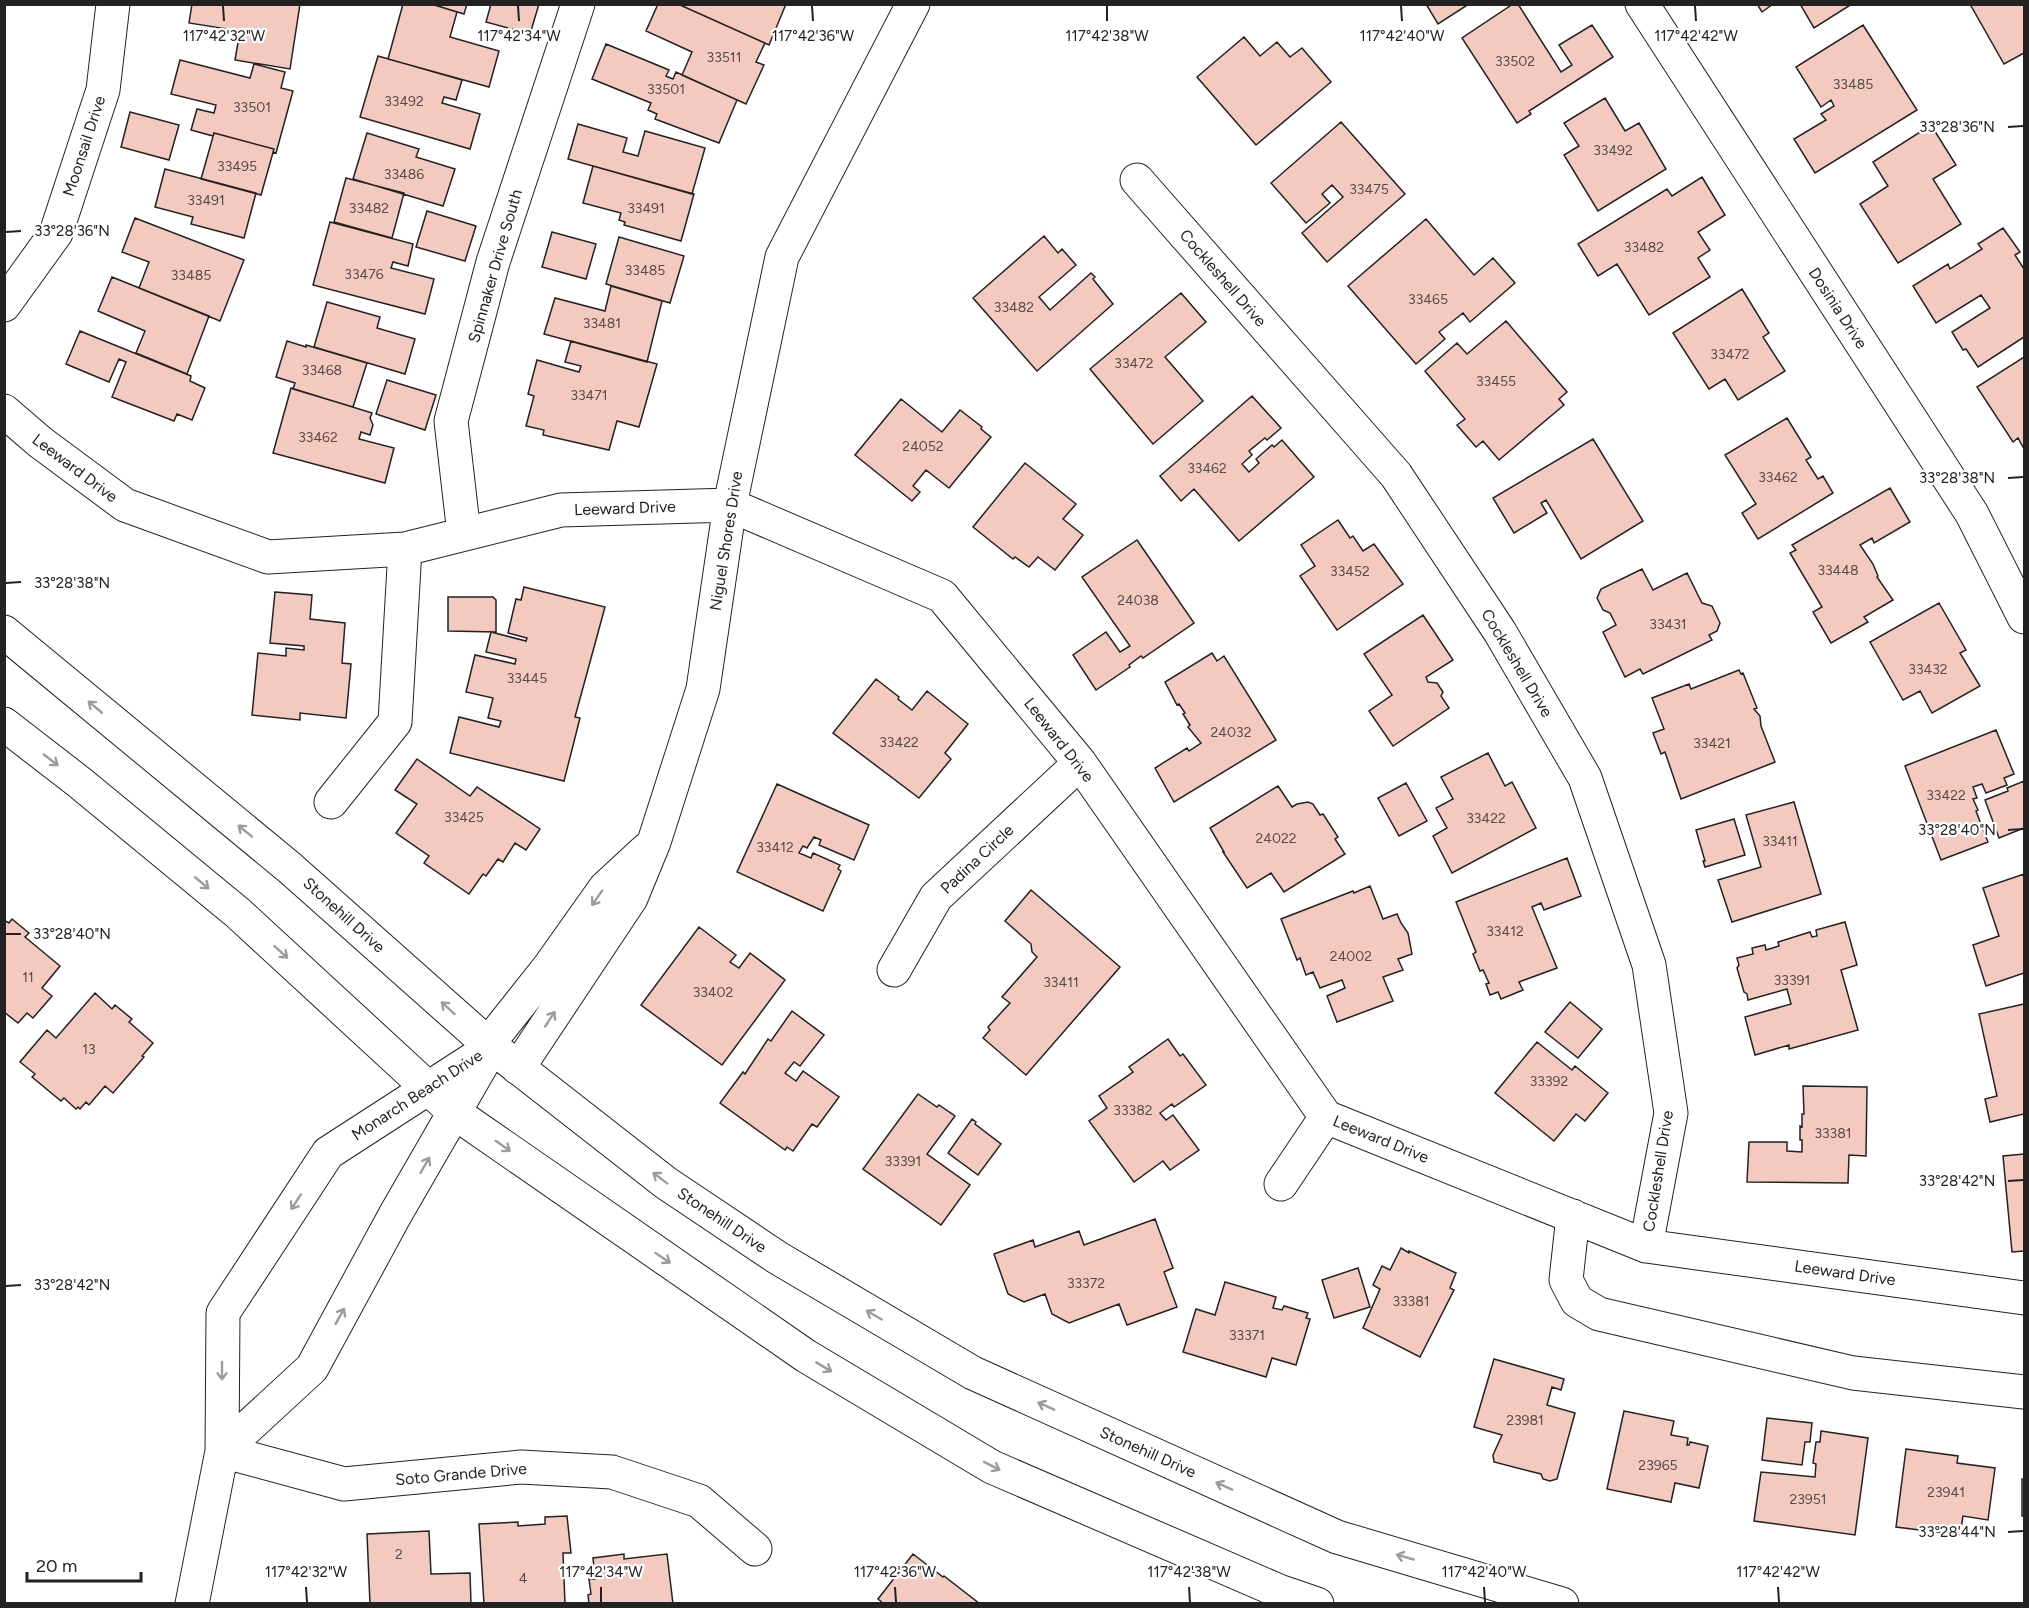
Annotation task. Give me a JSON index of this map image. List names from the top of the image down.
{
  "streets": {
    "street": [
      "Moonsail Drive",
      "Spinnaker Drive South",
      "Cockleshell Drive",
      "Dosinia Drive",
      "Leeward Drive",
      "Niguel Shores Drive",
      "Padina Circle",
      "Stonehill Drive",
      "Monarch Beach Drive",
      "Soto Grande Drive"
    ]
  },
  "crossings": [
    ["Spinnaker Drive South", "Leeward Drive"],
    ["Cockleshell Drive", "Leeward Drive"],
    ["Leeward Drive", "Niguel Shores Drive"],
    ["Leeward Drive", "Padina Circle"],
    ["Niguel Shores Drive", "Stonehill Drive"],
    ["Stonehill Drive", "Monarch Beach Drive"],
    ["Monarch Beach Drive", "Soto Grande Drive"]
  ],
  "house_numbers": [
    "33511",
    "33502",
    "33485",
    "33501",
    "33492",
    "33501",
    "33492",
    "33495",
    "33486",
    "33475",
    "33491",
    "33482",
    "33491",
    "33482",
    "33485",
    "33476",
    "33485",
    "33465",
    "33482",
    "33481",
    "33472",
    "33472",
    "33468",
    "33455",
    "33471",
    "33462",
    "24052",
    "33462",
    "33462",
    "33448",
    "33452",
    "24038",
    "33431",
    "33432",
    "33445",
    "24032",
    "33422",
    "33421",
    "33422",
    "33425",
    "33422",
    "24022",
    "33411",
    "33412",
    "33412",
    "24002",
    "11",
    "33391",
    "33411",
    "33402",
    "13",
    "33392",
    "33382",
    "33381",
    "33391",
    "33372",
    "33381",
    "33371",
    "23981",
    "23965",
    "23941",
    "23951",
    "2",
    "4"
  ],
  "scale_bar": "20 m",
  "coordinates": [
    "117°42'32\"W",
    "117°42'34\"W",
    "117°42'36\"W",
    "117°42'38\"W",
    "117°42'40\"W",
    "117°42'42\"W",
    "33°28'36\"N",
    "33°28'38\"N",
    "33°28'40\"N",
    "33°28'42\"N",
    "33°28'44\"N"
  ]
}
